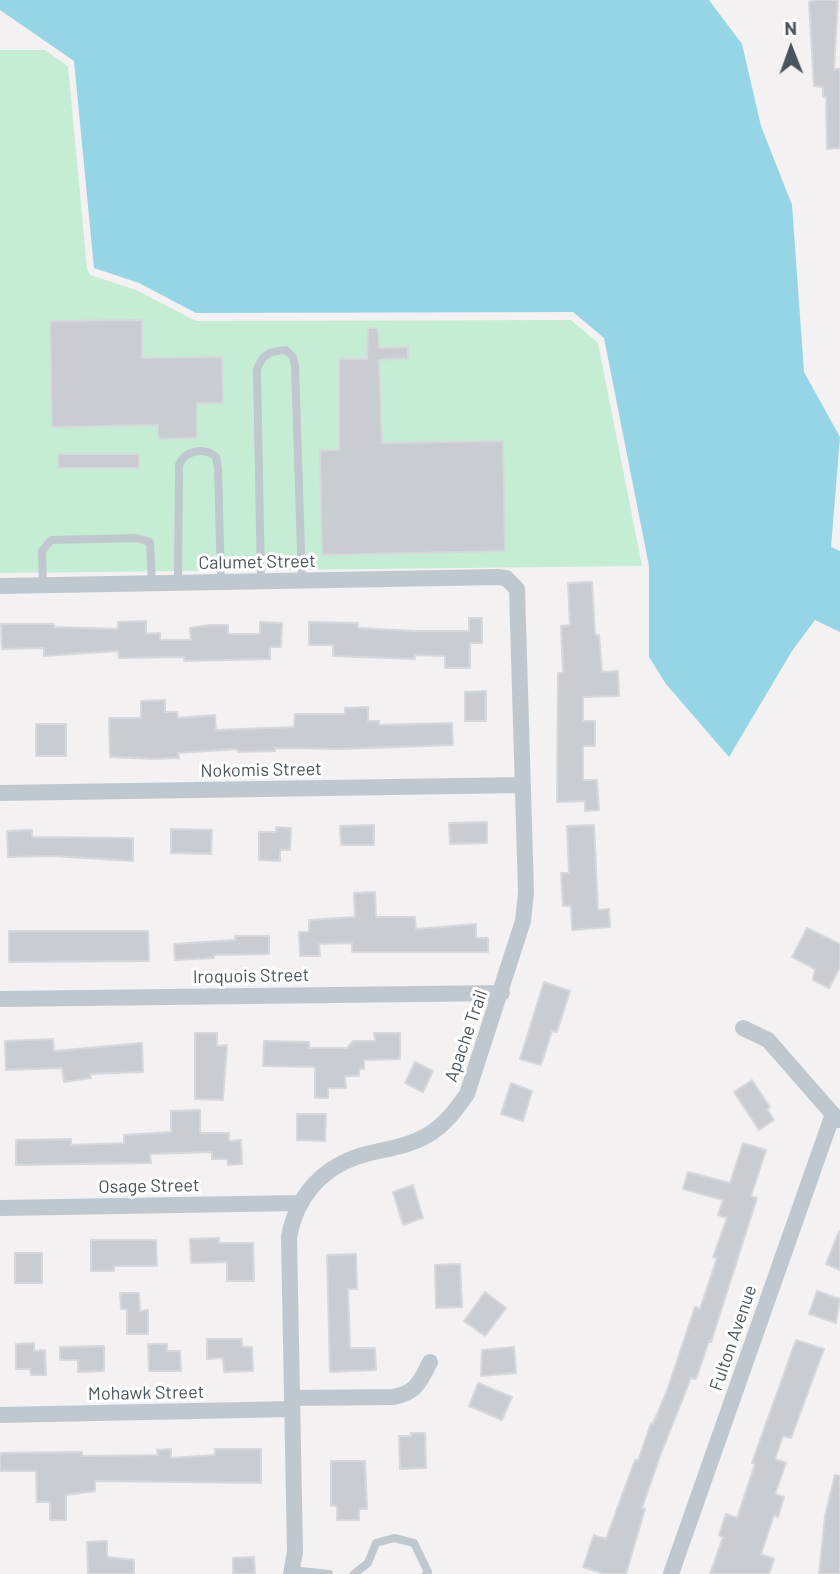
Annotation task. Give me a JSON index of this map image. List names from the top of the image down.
{
  "streets": {
    "street": [
      "Calumet Street",
      "Nokomis Street",
      "Iroquois Street",
      "Apache Trail",
      "Osage Street",
      "Fulton Avenue",
      "Mohawk Street"
    ]
  },
  "crossings": [
    ["Calumet Street", "Apache Trail"],
    ["Nokomis Street", "Apache Trail"],
    ["Iroquois Street", "Apache Trail"],
    ["Apache Trail", "Osage Street"],
    ["Apache Trail", "Mohawk Street"]
  ],
  "north": "top"
}
